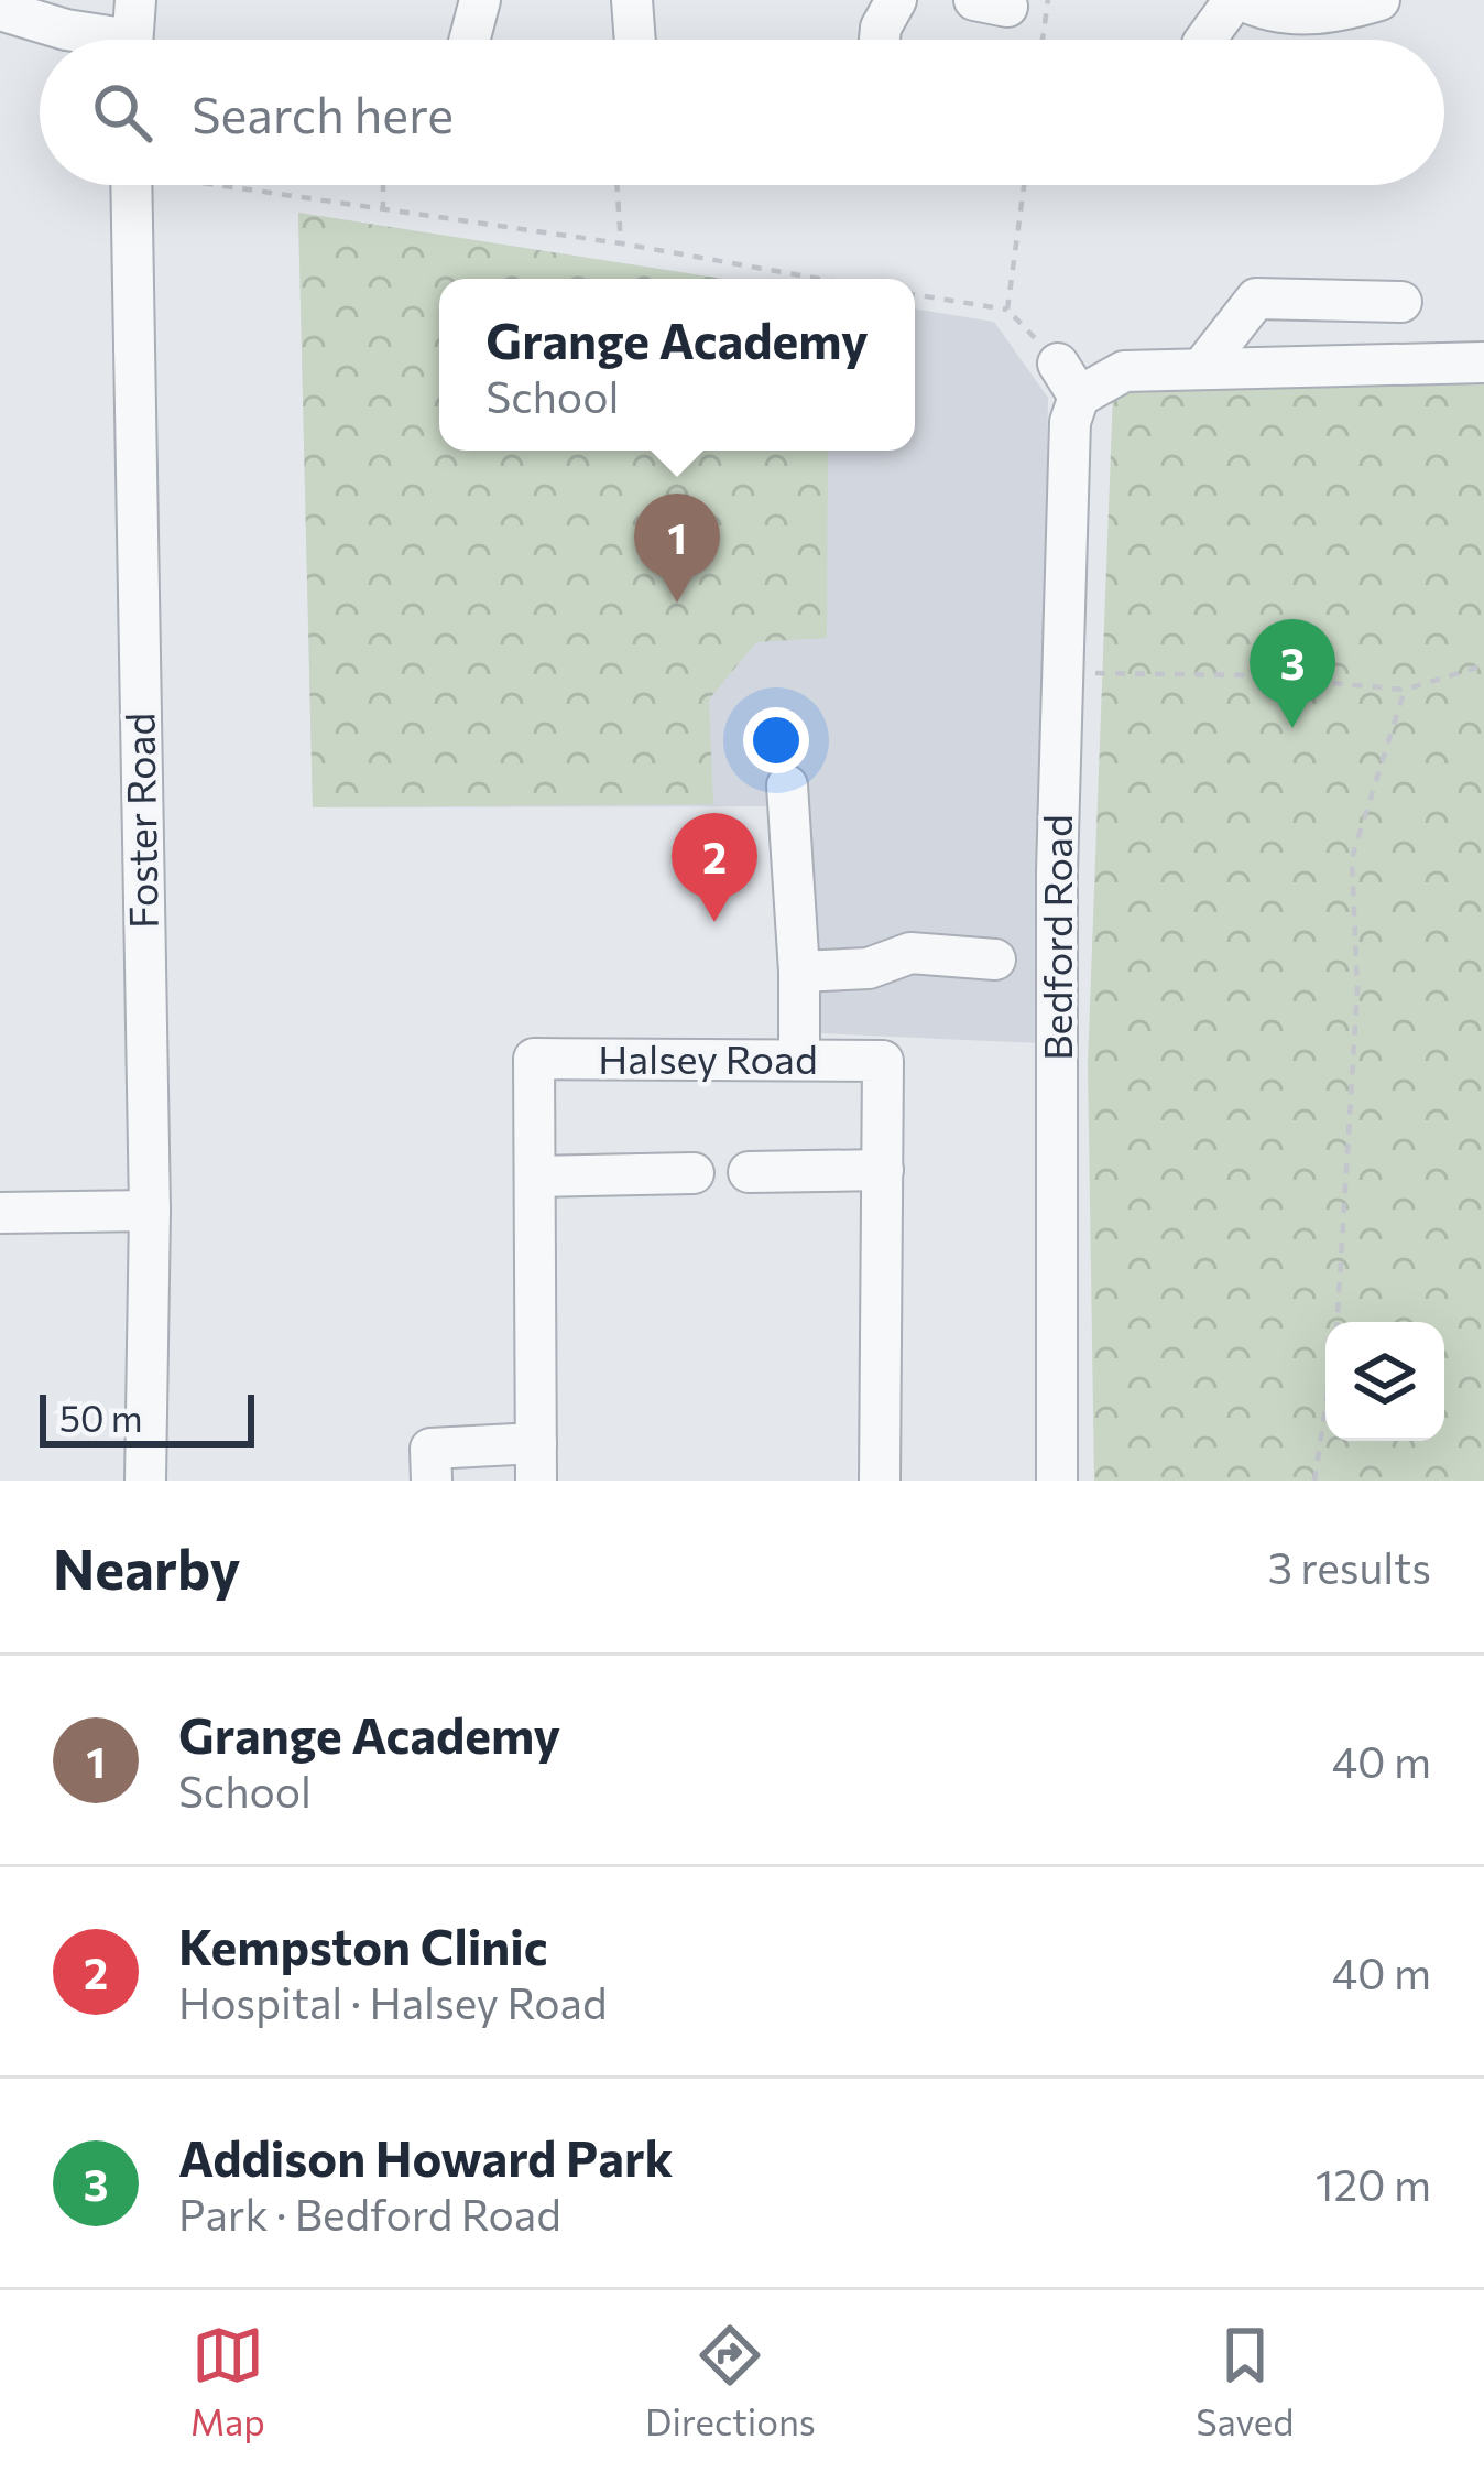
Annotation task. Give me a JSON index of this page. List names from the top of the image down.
{
  "streets": {
    "street": ["Foster Road", "Bedford Road", "Halsey Road"]
  },
  "scale_bar": "50 m",
  "page": {
    "search": "Search here",
    "popup": ["Grange Academy", "School"],
    "pins": ["1", "3", "2"],
    "scale": "50 m",
    "heading": ["Nearby", "3 results"],
    "list": [
      {
        "mark": "1",
        "name": "Grange Academy",
        "note": "School",
        "value": "40 m"
      },
      {
        "mark": "2",
        "name": "Kempston Clinic",
        "note": "Hospital · Halsey Road",
        "value": "40 m"
      },
      {
        "mark": "3",
        "name": "Addison Howard Park",
        "note": "Park · Bedford Road",
        "value": "120 m"
      }
    ],
    "nav": ["Map", "Directions", "Saved"]
  }
}
